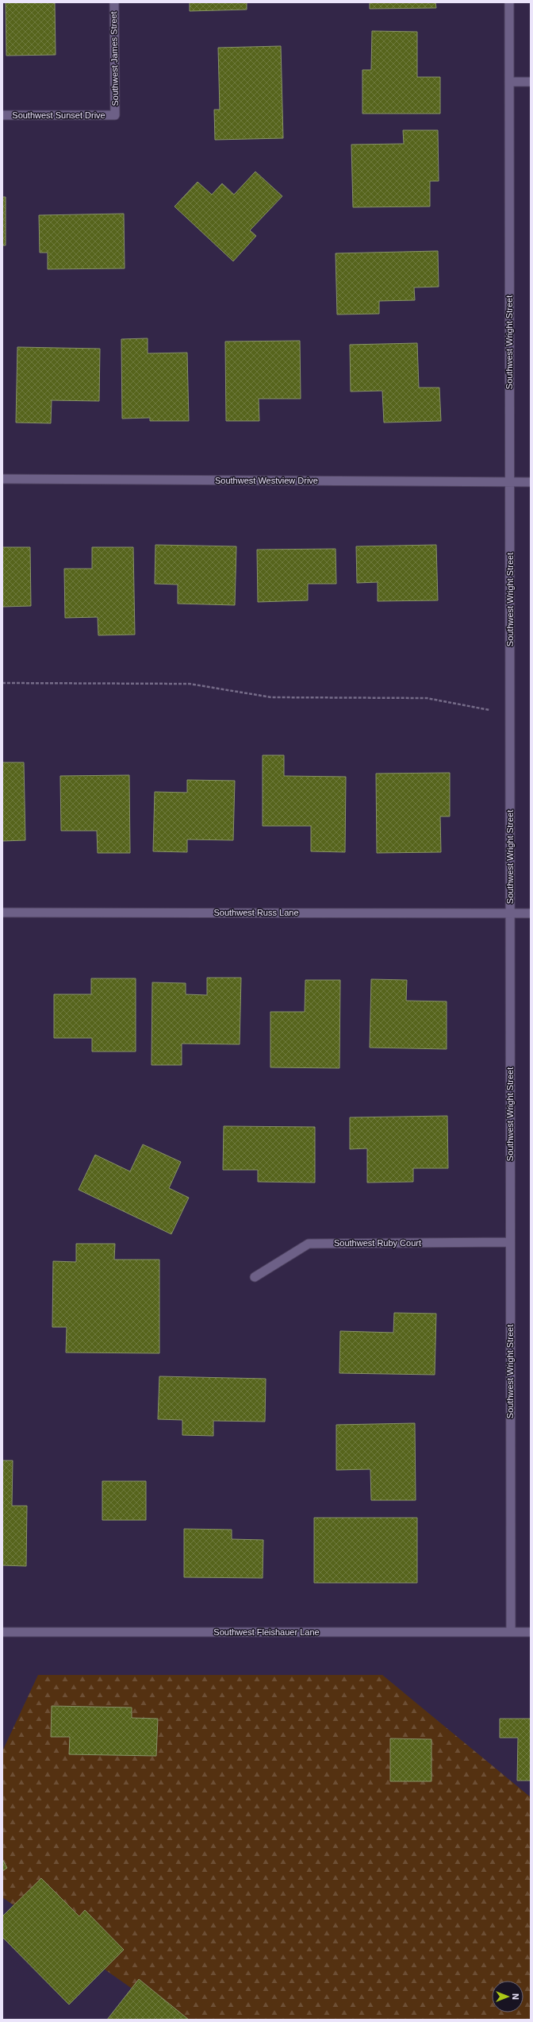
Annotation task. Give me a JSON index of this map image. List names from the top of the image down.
{
  "streets": {
    "street": [
      "Southwest James Street",
      "Southwest Sunset Drive",
      "Southwest Wright Street",
      "Southwest Westview Drive",
      "Southwest Russ Lane",
      "Southwest Ruby Court",
      "Southwest Fleishauer Lane"
    ]
  },
  "crossings": [
    ["Southwest James Street", "Southwest Sunset Drive"],
    ["Southwest Wright Street", "Southwest Westview Drive"],
    ["Southwest Wright Street", "Southwest Russ Lane"],
    ["Southwest Wright Street", "Southwest Ruby Court"],
    ["Southwest Wright Street", "Southwest Fleishauer Lane"]
  ],
  "north": "right"
}
